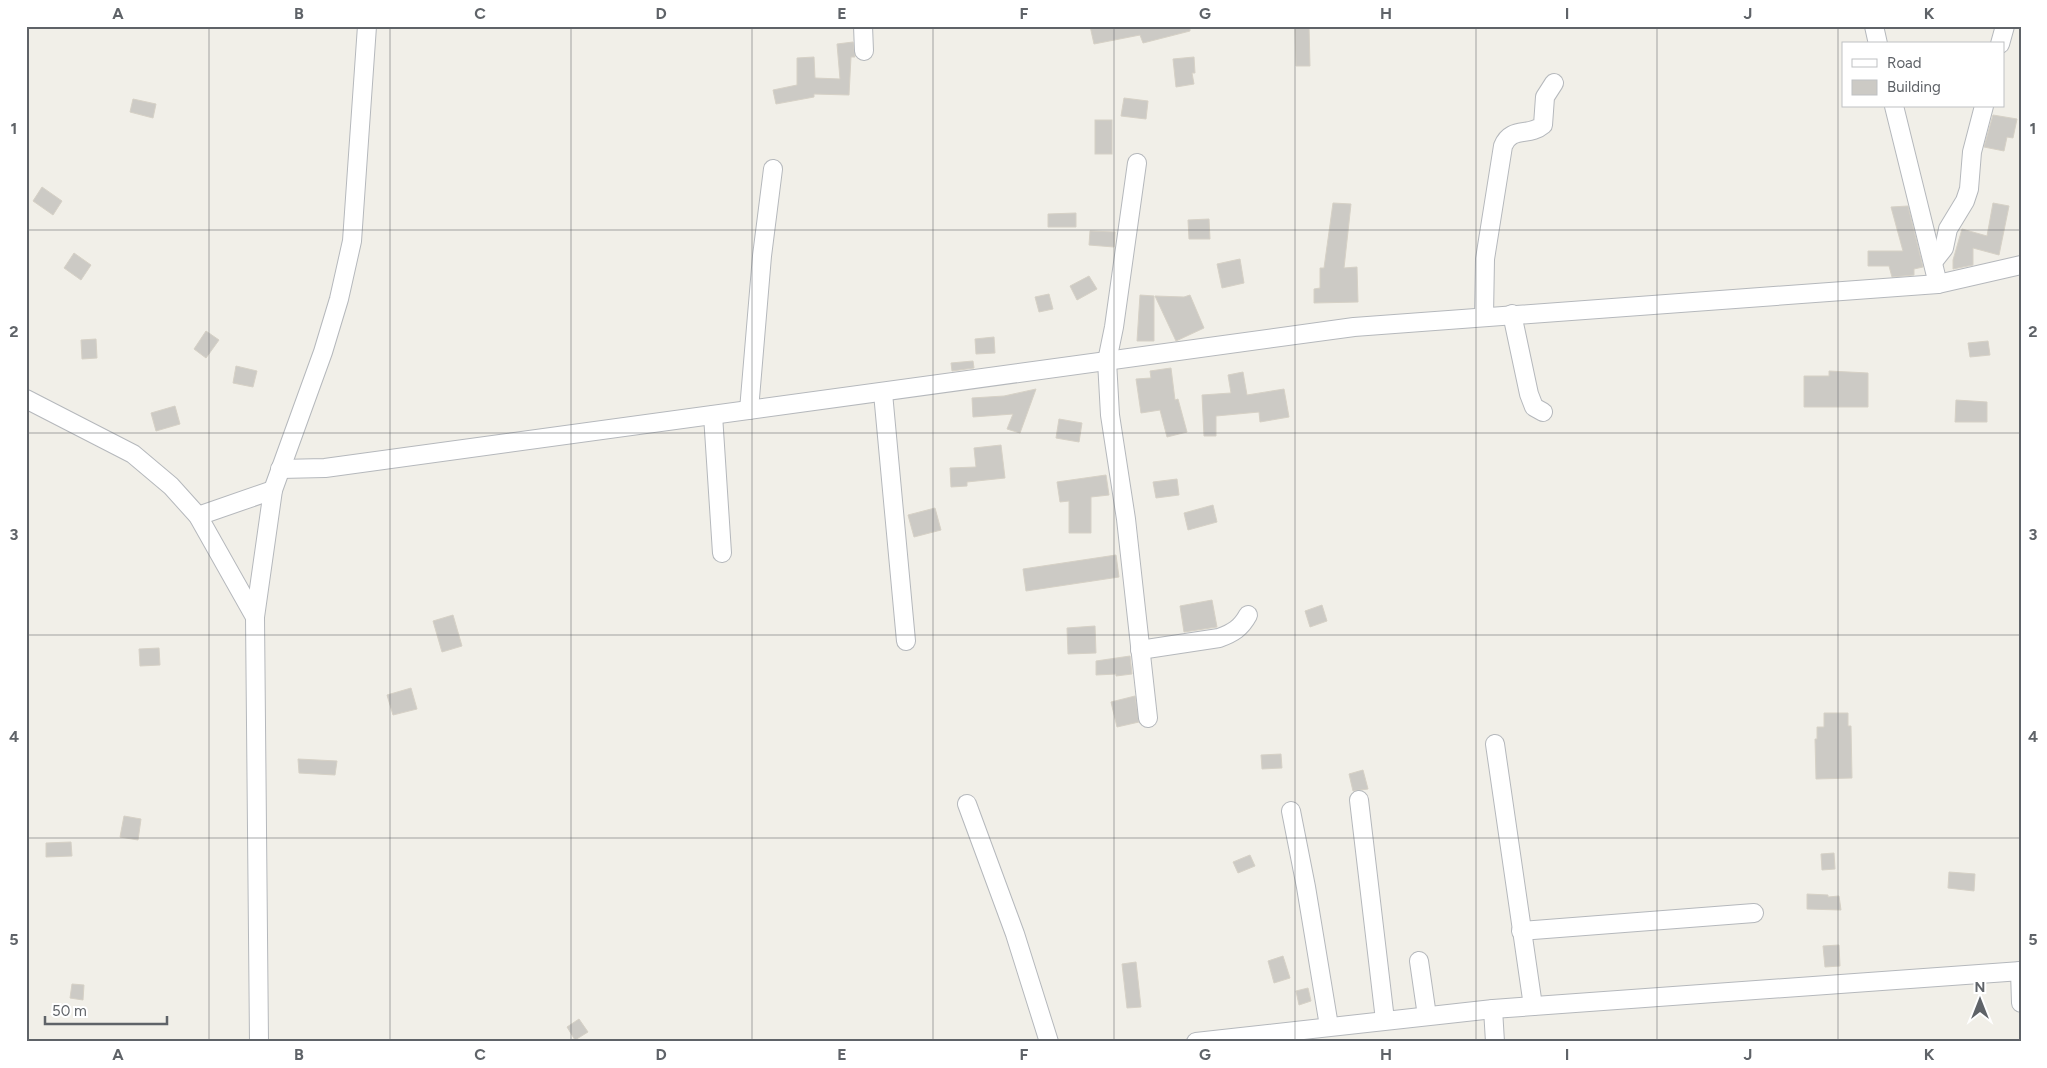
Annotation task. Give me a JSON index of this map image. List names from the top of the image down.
{
  "legend": ["Road", "Building"],
  "scale_bar": "50 m",
  "north": "top",
  "grid": {
    "columns": [
      "A",
      "B",
      "C",
      "D",
      "E",
      "F",
      "G",
      "H",
      "I",
      "J",
      "K"
    ],
    "rows": [
      "1",
      "2",
      "3",
      "4",
      "5"
    ]
  }
}
